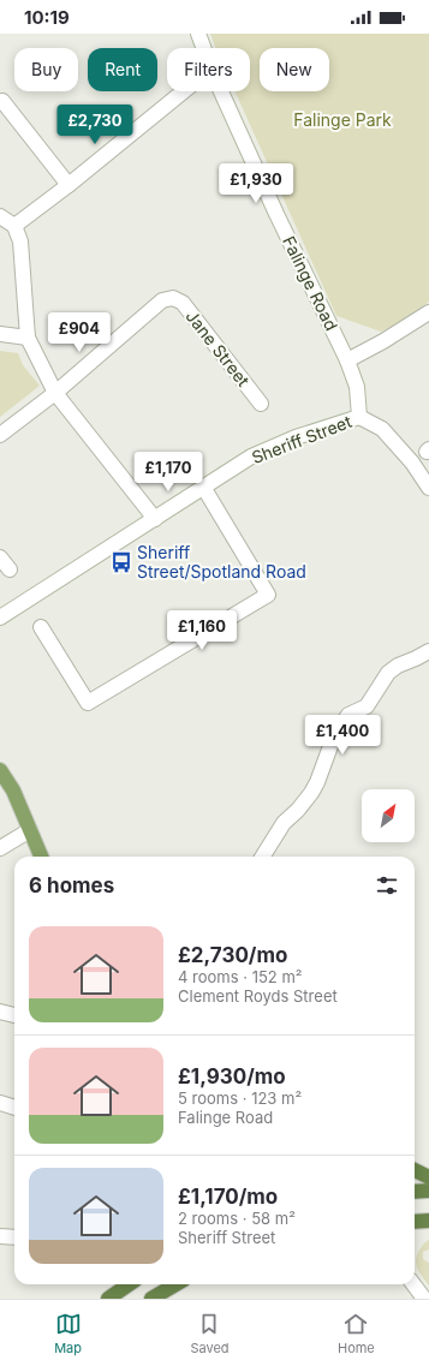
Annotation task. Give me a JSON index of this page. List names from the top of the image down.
{
  "streets": {
    "street": ["Falinge Road", "Jane Street", "Sheriff Street"]
  },
  "crossings": [
    ["Falinge Road", "Sheriff Street"]
  ],
  "parks": ["Falinge Park"],
  "places": {
    "bus stop": ["Sheriff Street/Spotland Road"]
  },
  "north": "top right",
  "page": {
    "status": "10:19",
    "chip": [
      "Buy",
      "Rent",
      "Filters",
      "New"
    ],
    "price": [
      "£2,730",
      "£1,930",
      "£904",
      "£1,170",
      "£1,160",
      "£1,400"
    ],
    "heading": "6 homes",
    "list": [
      {
        "name": "£2,730/mo",
        "note": "4 rooms · 152 m² · Clement Royds Street"
      },
      {
        "name": "£1,930/mo",
        "note": "5 rooms · 123 m² · Falinge Road"
      },
      {
        "name": "£1,170/mo",
        "note": "2 rooms · 58 m² · Sheriff Street"
      }
    ],
    "tabs": ["Map", "Saved", "Home"]
  }
}
